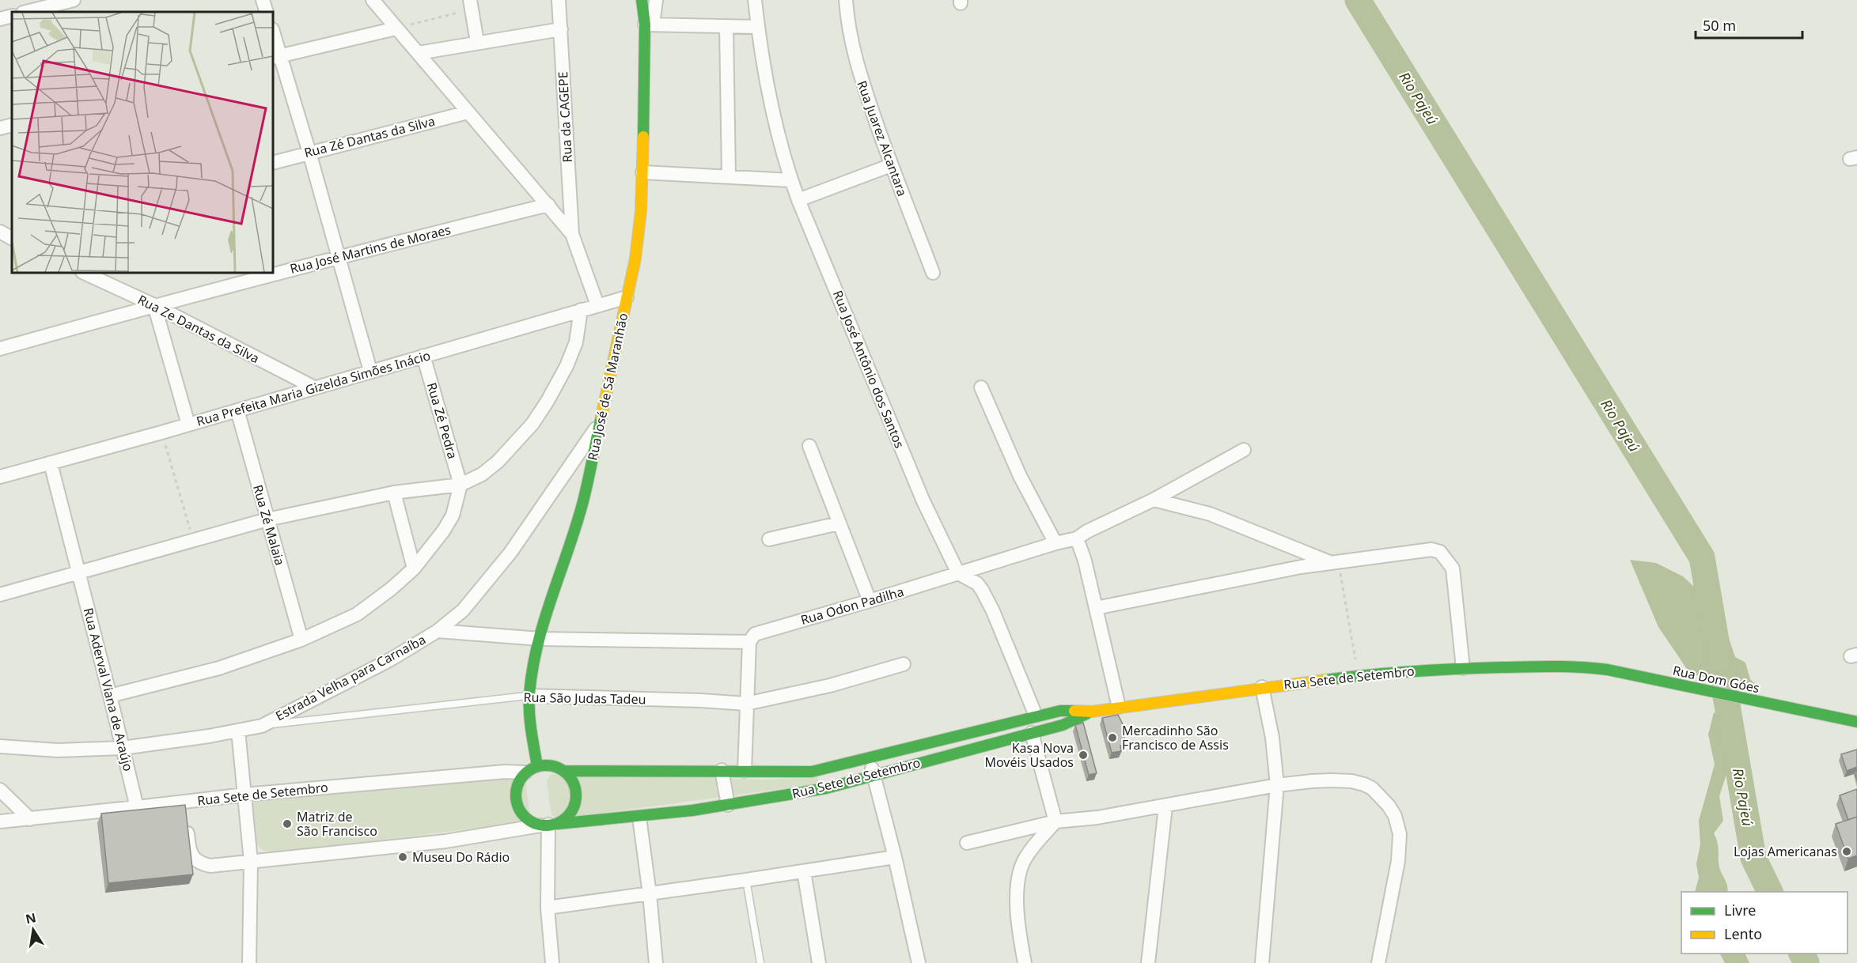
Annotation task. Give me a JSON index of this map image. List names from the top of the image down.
{
  "streets": {
    "street": [
      "Rua da CAGEPE",
      "Rua Zé Dantas da Silva",
      "Rua Juarez Alcantara",
      "Rua José Martins de Moraes",
      "Rua Ze Dantas da Silva",
      "Rua José Antônio dos Santos",
      "Rua José de Sá Maranhão",
      "Rua Prefeita Maria Gizelda Simões Inácio",
      "Rua Zé Pedra",
      "Rua Zé Malaia",
      "Rua Odon Padilha",
      "Estrada Velha para Carnaíba",
      "Rua Sete de Setembro",
      "Rua Dom Góes",
      "Rua Aderval Viana de Araújo",
      "Rua São Judas Tadeu"
    ]
  },
  "crossings": [
    ["Rua José Martins de Moraes", "Rua Ze Dantas da Silva"],
    ["Rua Ze Dantas da Silva", "Rua Prefeita Maria Gizelda Simões Inácio"],
    ["Rua José Antônio dos Santos", "Rua Odon Padilha"],
    ["Rua José de Sá Maranhão", "Rua Prefeita Maria Gizelda Simões Inácio"],
    ["Rua José de Sá Maranhão", "Estrada Velha para Carnaíba"],
    ["Rua José de Sá Maranhão", "Rua Sete de Setembro"],
    ["Rua José de Sá Maranhão", "Rua São Judas Tadeu"],
    ["Rua Prefeita Maria Gizelda Simões Inácio", "Rua Zé Pedra"],
    ["Rua Prefeita Maria Gizelda Simões Inácio", "Rua Zé Malaia"],
    ["Rua Prefeita Maria Gizelda Simões Inácio", "Rua Aderval Viana de Araújo"],
    ["Estrada Velha para Carnaíba", "Rua Aderval Viana de Araújo"],
    ["Estrada Velha para Carnaíba", "Rua São Judas Tadeu"],
    ["Rua Sete de Setembro", "Rua Dom Góes"],
    ["Rua Sete de Setembro", "Rua Aderval Viana de Araújo"]
  ],
  "water": ["Rio Pajeú"],
  "places": [
    "Mercadinho São Francisco de Assis",
    "Kasa Nova Movéis Usados",
    "Matriz de São Francisco",
    "Lojas Americanas",
    "Museu Do Rádio"
  ],
  "legend": ["Livre", "Lento"],
  "scale_bar": "50 m",
  "north": "top"
}
